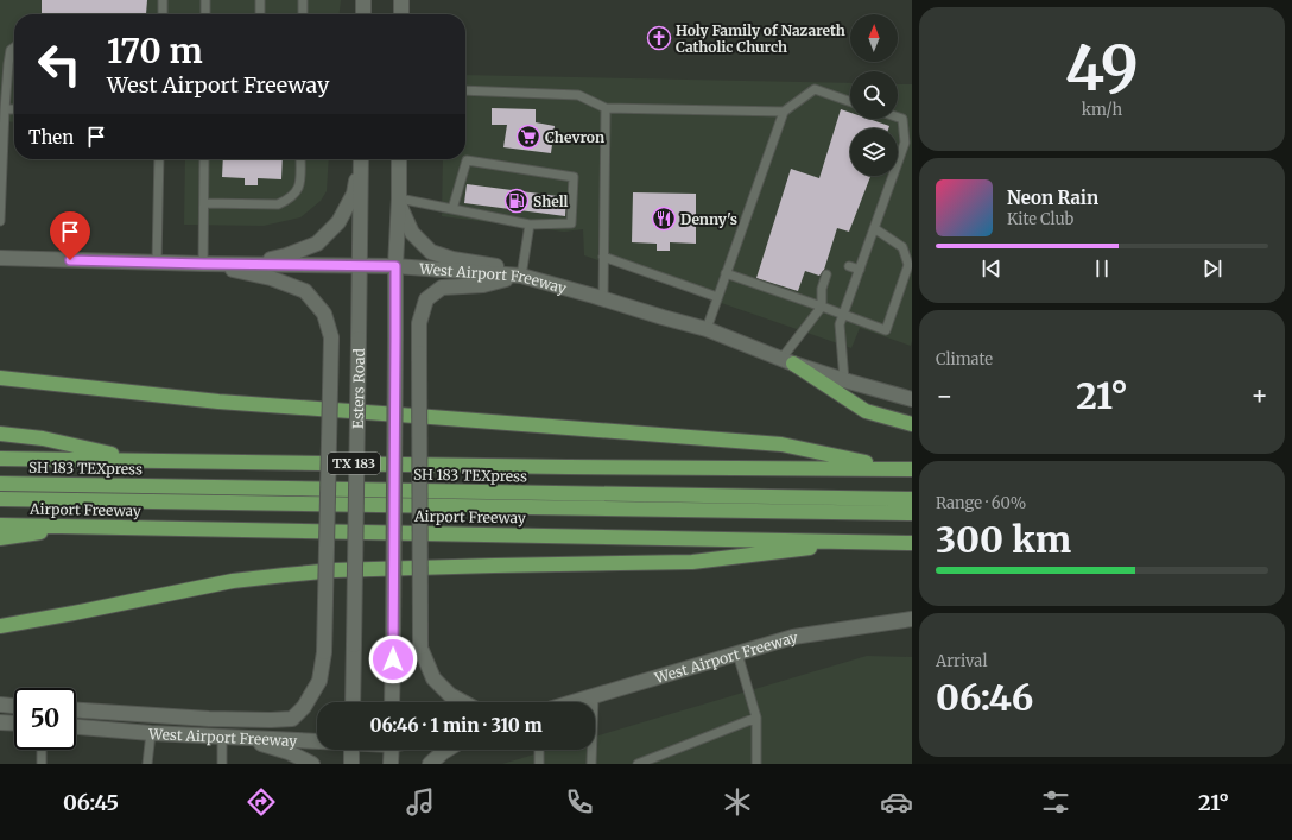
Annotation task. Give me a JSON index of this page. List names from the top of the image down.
{
  "streets": {
    "highway": ["TX 183", "SH 183 TEXpress", "Airport Freeway"],
    "main road": ["West Airport Freeway", "Esters Road"]
  },
  "crossings": [
    ["West Airport Freeway", "Esters Road"]
  ],
  "places": {
    "church": ["Holy Family of Nazareth Catholic Church"],
    "supermarket": ["Chevron"],
    "fuel station": ["Shell"],
    "restaurant": ["Denny's"]
  },
  "north": "top",
  "page": {
    "tile": [
      ["49", "km/h"],
      "Climate",
      ["Range · 60%", "300 km"],
      ["Arrival", "06:46"]
    ],
    "turn": ["170 m", "West Airport Freeway"],
    "then": "Then",
    "song": ["Neon Rain", "Kite Club"],
    "heat": ["−", "21°", "+"],
    "limit": "50",
    "trip": "06:46 · 1 min · 310 m",
    "tabs": ["06:45", "21°"]
  }
}
